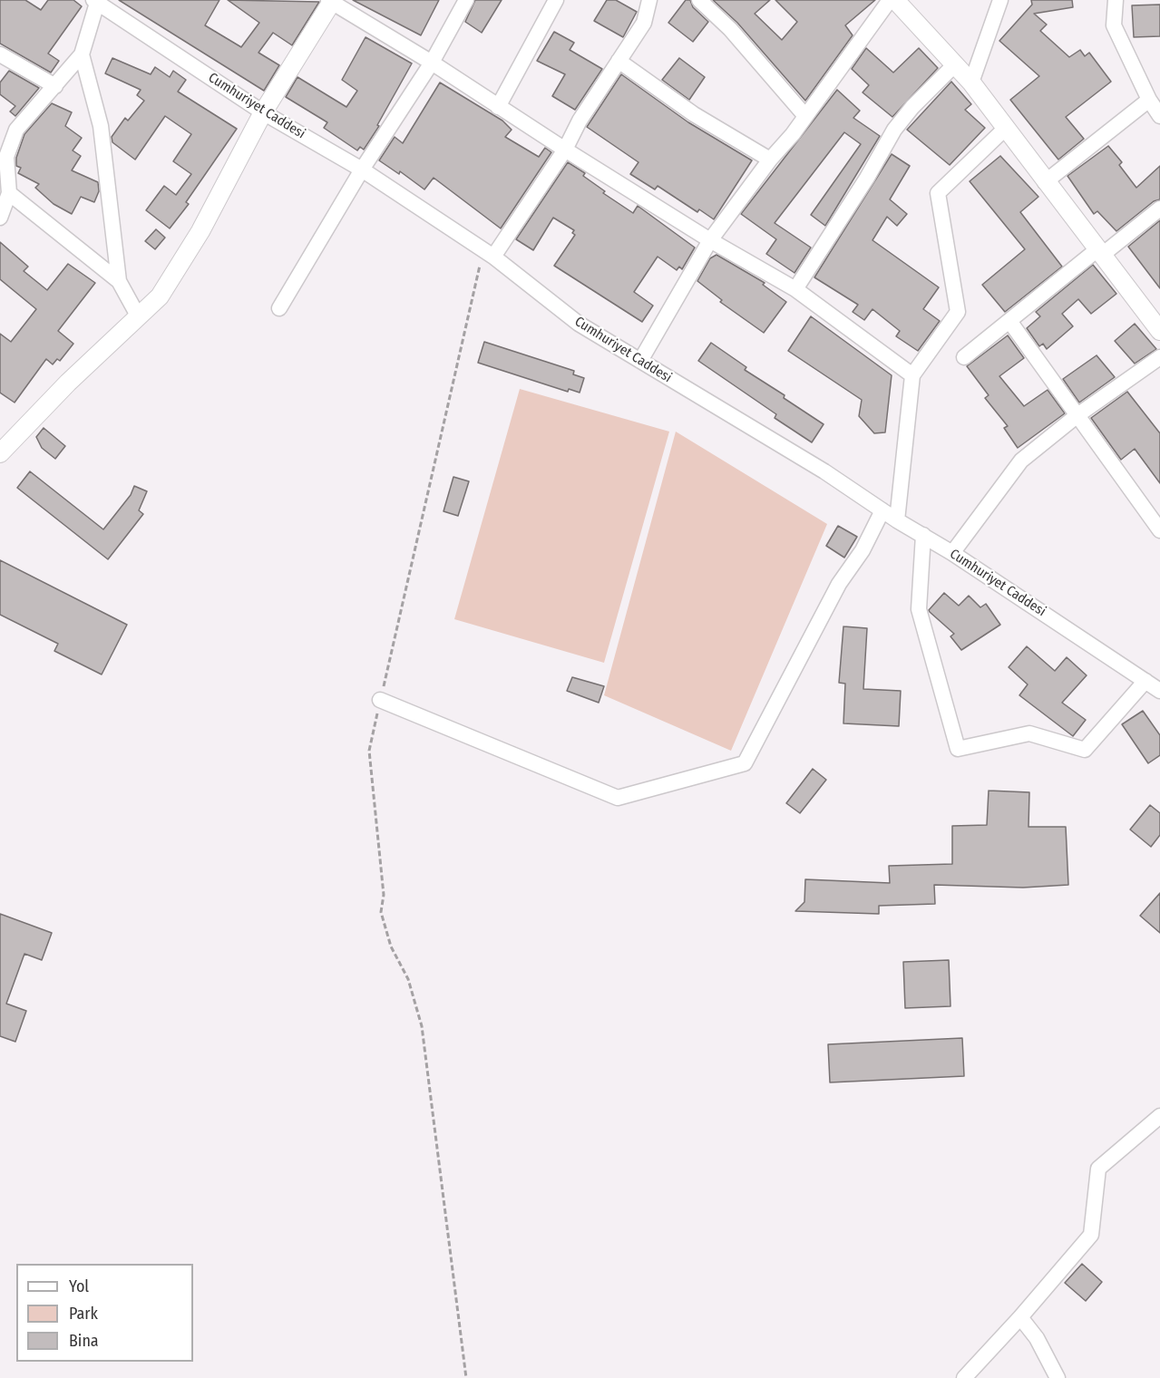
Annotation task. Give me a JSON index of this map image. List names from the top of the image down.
{
  "streets": {
    "street": ["Cumhuriyet Caddesi"]
  },
  "legend": ["Yol", "Park", "Bina"]
}
